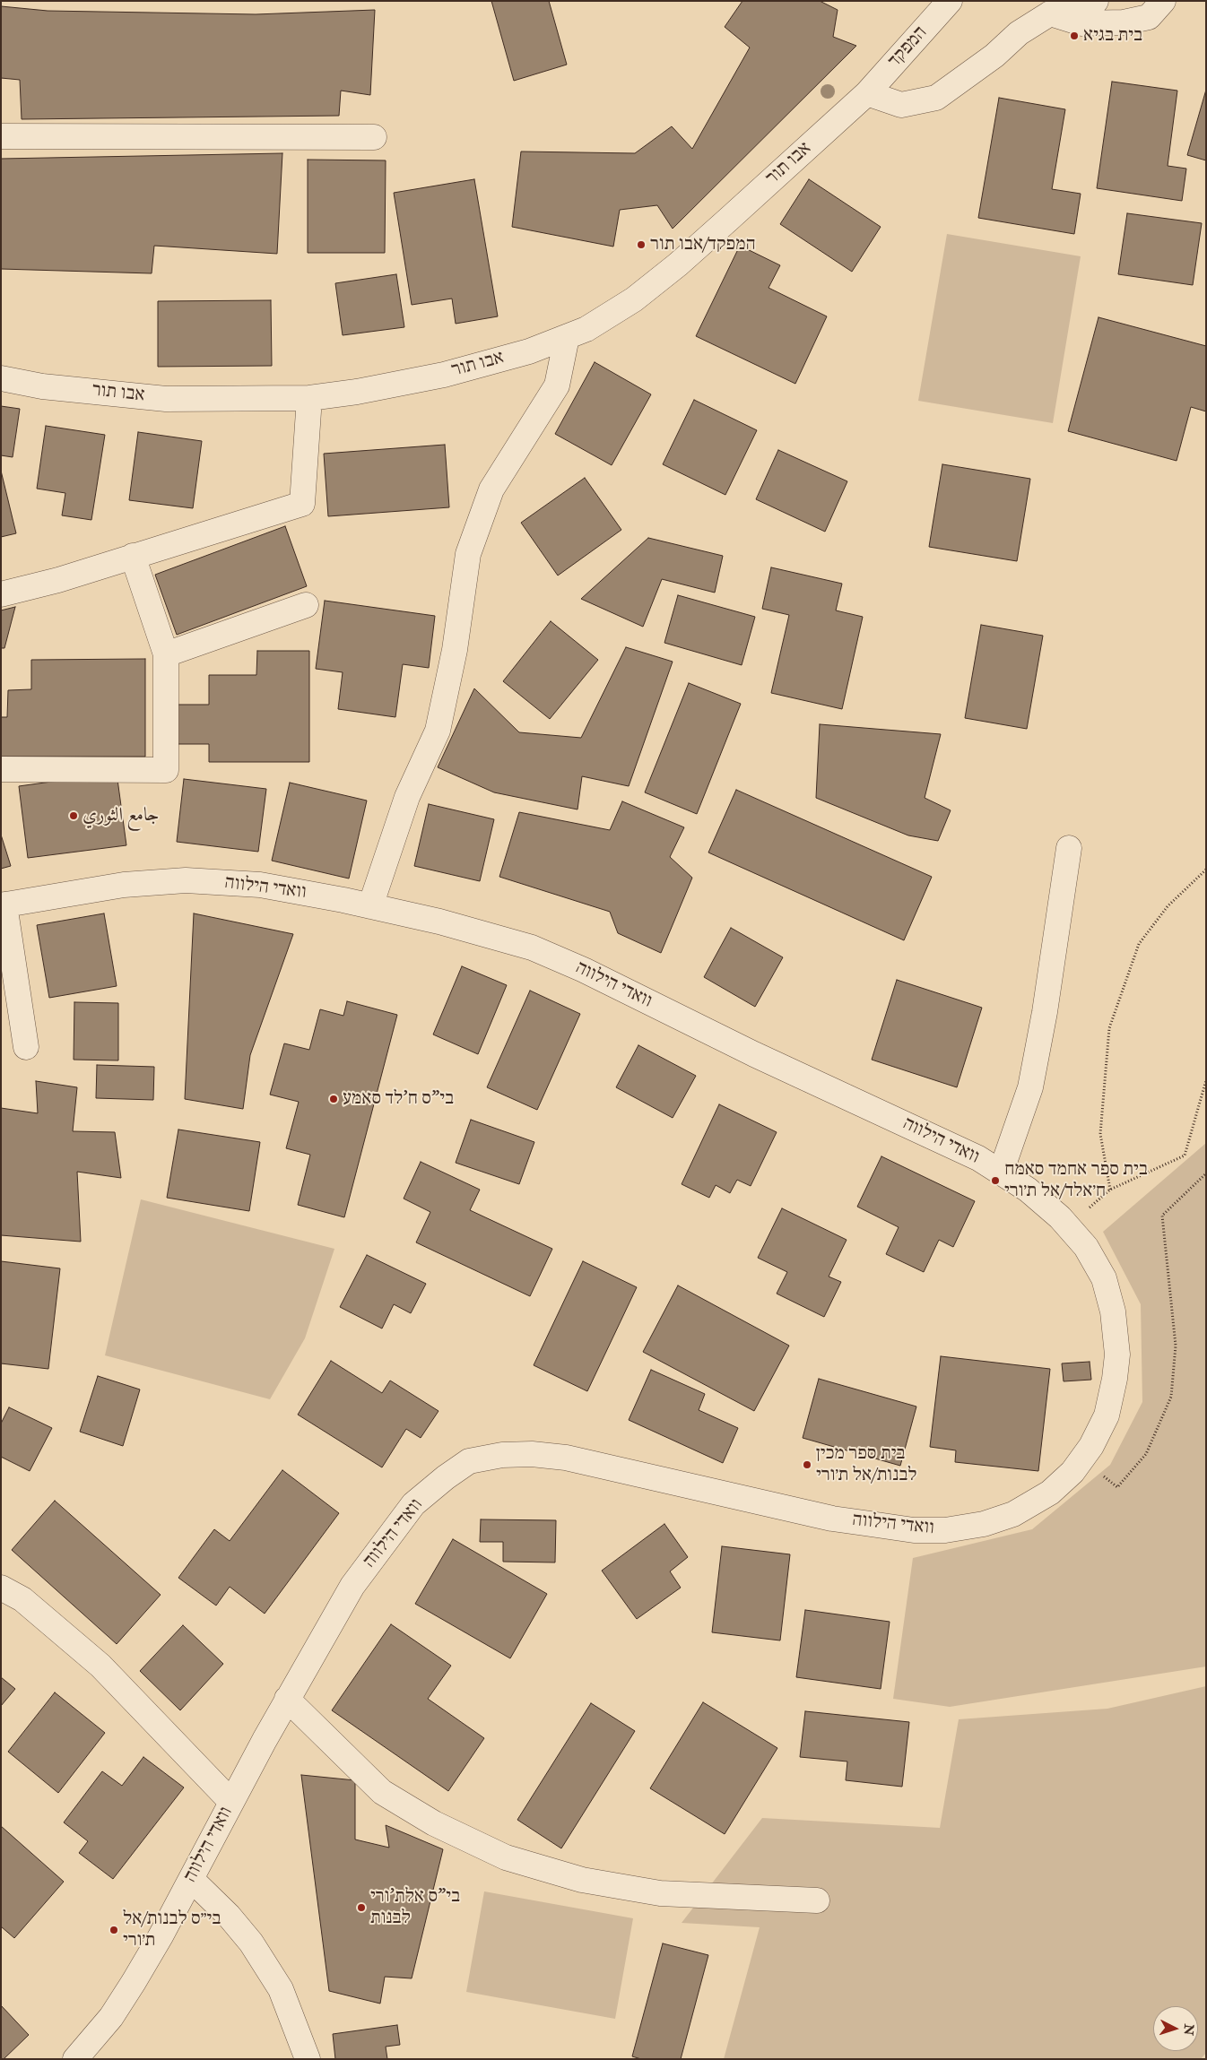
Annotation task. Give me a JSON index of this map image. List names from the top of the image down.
{
  "streets": {
    "street": ["המפקד", "אבו תור", "וואדי הילווה"]
  },
  "crossings": [
    ["המפקד", "אבו תור"]
  ],
  "places": [
    "בית בגיא",
    "המפקד/אבו תור",
    "جامع الثوري",
    "בי\"ס ח'לד סאמע",
    "בית ספר אחמד סאמח ח׳אלד/אל ת׳ורי",
    "בית ספר מכין לבנות/אל ת׳ורי",
    "בי\"ס אלת'ורי לבנות",
    "בי״ס לבנות/אל ת׳ורי"
  ],
  "north": "right"
}
